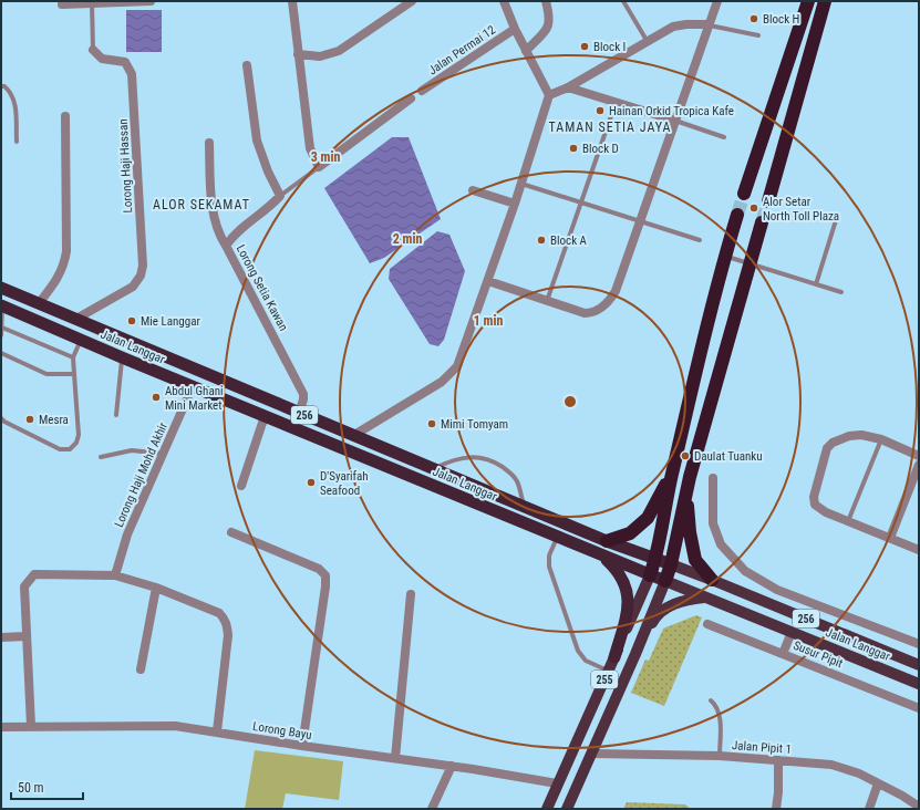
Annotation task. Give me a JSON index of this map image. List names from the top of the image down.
{
  "streets": {
    "highway": ["Jalan Langgar", "256", "255"],
    "street": [
      "Jalan Permai 12",
      "Lorong Haji Hassan",
      "Lorong Setia Kawan",
      "Lorong Haji Mohd Akhir",
      "Susur Pipit",
      "Lorong Bayu",
      "Jalan Pipit 1"
    ]
  },
  "crossings": [
    ["Lorong Haji Hassan", "Jalan Langgar"],
    ["Lorong Setia Kawan", "Jalan Langgar"],
    ["Jalan Langgar", "Lorong Haji Mohd Akhir"],
    ["Jalan Langgar", "255"],
    ["255", "Lorong Bayu"],
    ["255", "Jalan Pipit 1"]
  ],
  "districts": ["TAMAN SETIA JAYA", "ALOR SEKAMAT"],
  "places": [
    "Block H",
    "Block I",
    "Hainan Orkid Tropica Kafe",
    "Block D",
    "Alor Setar North Toll Plaza",
    "Block A",
    "Mie Langgar",
    "Abdul Ghani Mini Market",
    "Mesra",
    "Mimi Tomyam",
    "Daulat Tuanku",
    "D'Syarifah Seafood"
  ],
  "scale_bar": "50 m",
  "rings": ["3 min", "2 min", "1 min"]
}
